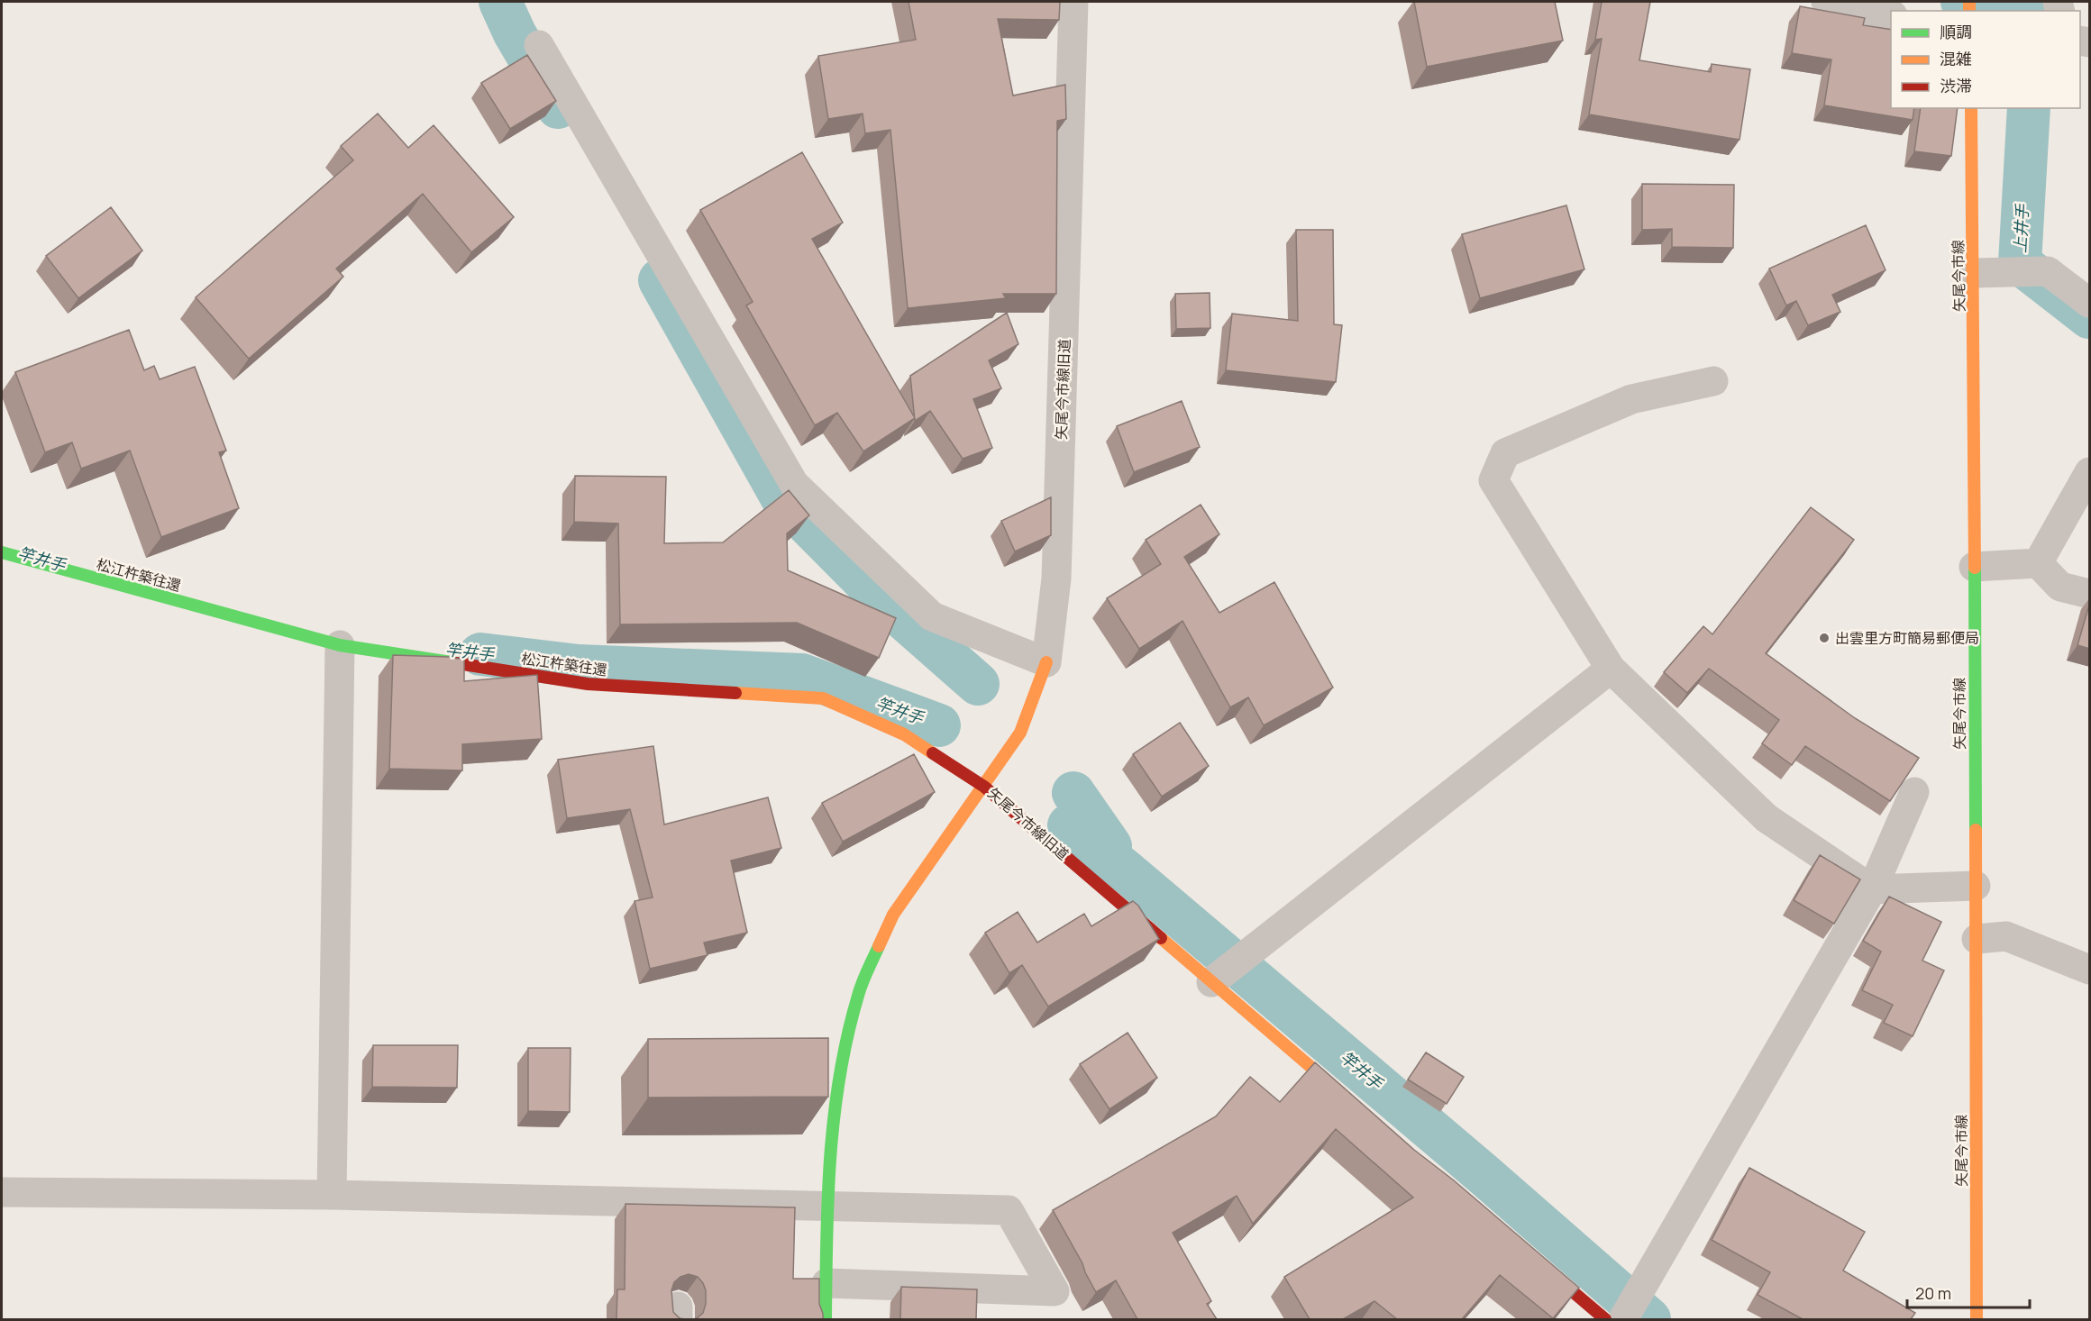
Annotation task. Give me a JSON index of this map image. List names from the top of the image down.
{
  "streets": {
    "street": ["矢尾今市線", "矢尾今市線旧道", "松江杵築往還"]
  },
  "crossings": [
    ["矢尾今市線旧道", "松江杵築往還"]
  ],
  "water": ["上井手", "竿井手"],
  "places": ["出雲里方町簡易郵便局"],
  "legend": ["順調", "混雑", "渋滞"],
  "scale_bar": "20 m"
}
